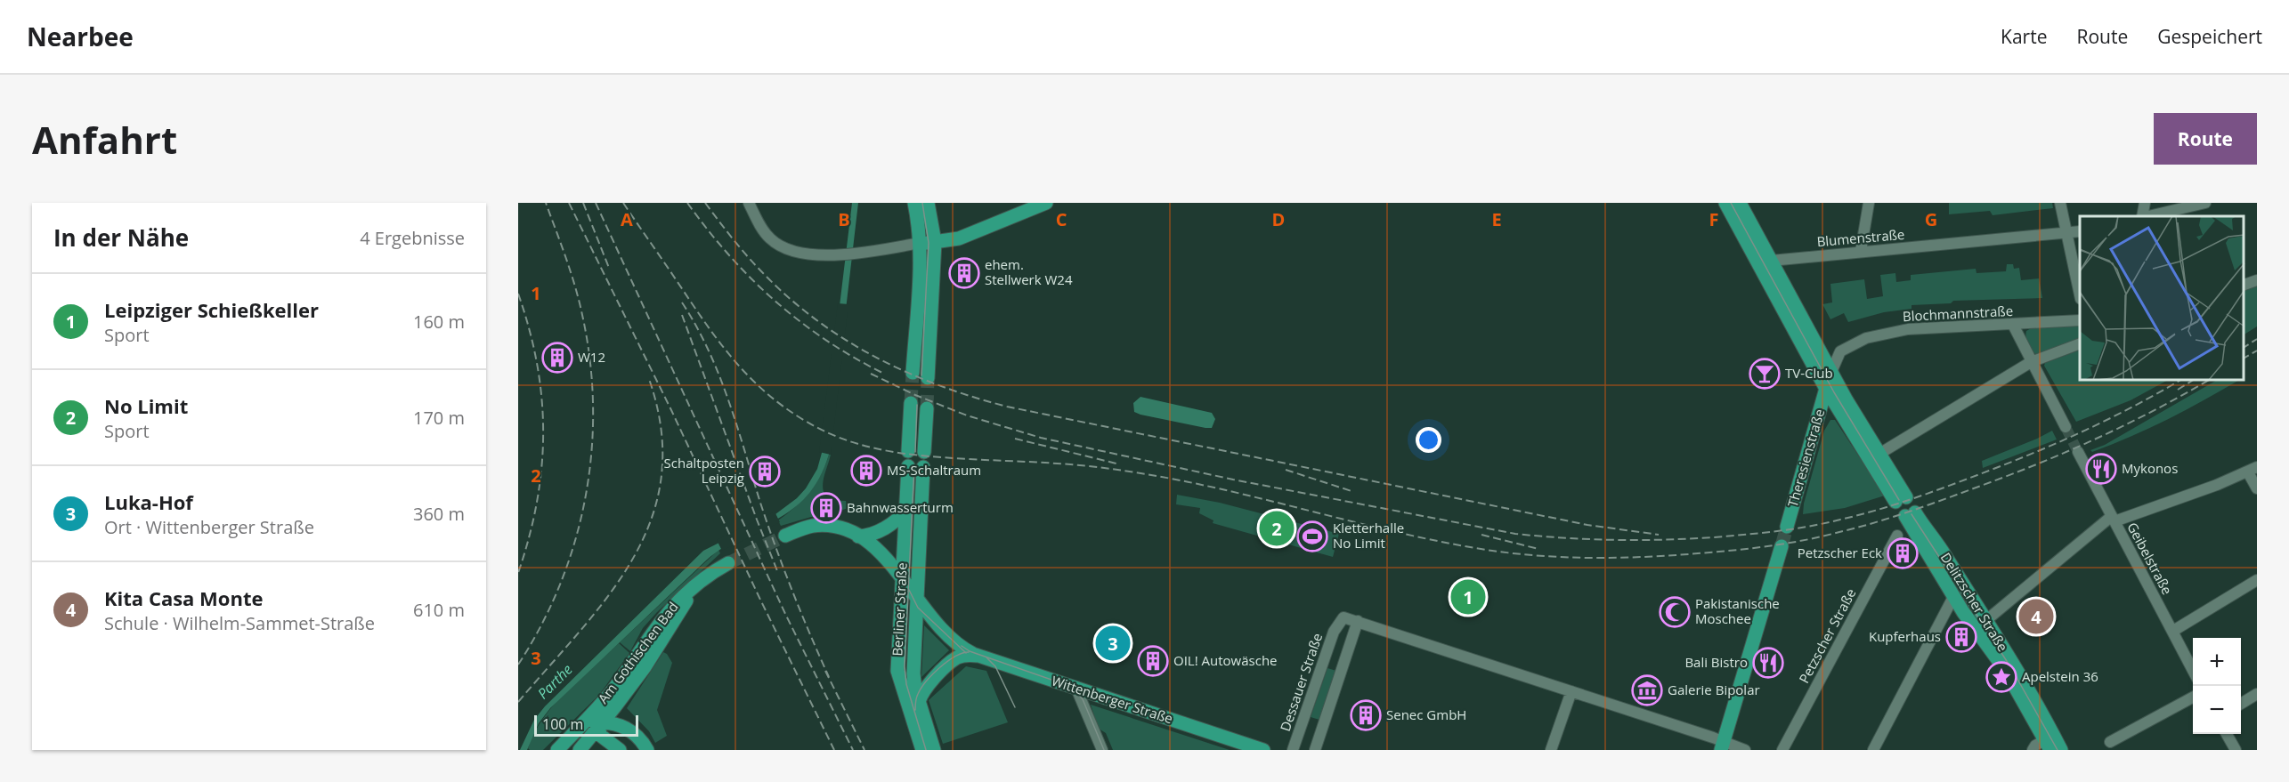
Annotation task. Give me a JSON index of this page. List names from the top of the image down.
{
  "streets": {
    "main road": [
      "Theresienstraße",
      "Delitzscher Straße",
      "Berliner Straße",
      "Am Gothischen Bad",
      "Wittenberger Straße"
    ],
    "street": [
      "Blumenstraße",
      "Blochmannstraße",
      "Geibelstraße",
      "Petzscher Straße",
      "Dessauer Straße"
    ]
  },
  "crossings": [
    ["Berliner Straße", "Wittenberger Straße"]
  ],
  "water": ["Parthe"],
  "places": {
    "building": [
      "ehem. Stellwerk W24",
      "W12",
      "MS-Schaltraum",
      "Schaltposten Leipzig",
      "Bahnwasserturm",
      "Petzscher Eck",
      "Kupferhaus",
      "OIL! Autowäsche",
      "Senec GmbH"
    ],
    "bar": ["TV-Club"],
    "restaurant": ["Mykonos", "Bali Bistro"],
    "sports": ["Kletterhalle No Limit"],
    "mosque": ["Pakistanische Moschee"],
    "place": ["Apelstein 36"],
    "museum": ["Galerie Bipolar"]
  },
  "scale_bar": "100 m",
  "page": {
    "header": "Nearbee",
    "nav": ["Karte", "Route", "Gespeichert"],
    "buttons": "Route",
    "title": "Anfahrt",
    "heading": ["In der Nähe", "4 Ergebnisse"],
    "list": [
      {
        "mark": "1",
        "name": "Leipziger Schießkeller",
        "note": "Sport",
        "value": "160 m"
      },
      {
        "mark": "2",
        "name": "No Limit",
        "note": "Sport",
        "value": "170 m"
      },
      {
        "mark": "3",
        "name": "Luka-Hof",
        "note": "Ort · Wittenberger Straße",
        "value": "360 m"
      },
      {
        "mark": "4",
        "name": "Kita Casa Monte",
        "note": "Schule · Wilhelm-Sammet-Straße",
        "value": "610 m"
      }
    ],
    "pins": [
      "2",
      "1",
      "4",
      "3"
    ],
    "map_buttons": ["+", "−"],
    "scale": "100 m"
  },
  "grid": {
    "columns": [
      "A",
      "B",
      "C",
      "D",
      "E",
      "F",
      "G"
    ],
    "rows": ["1", "2", "3"]
  }
}
